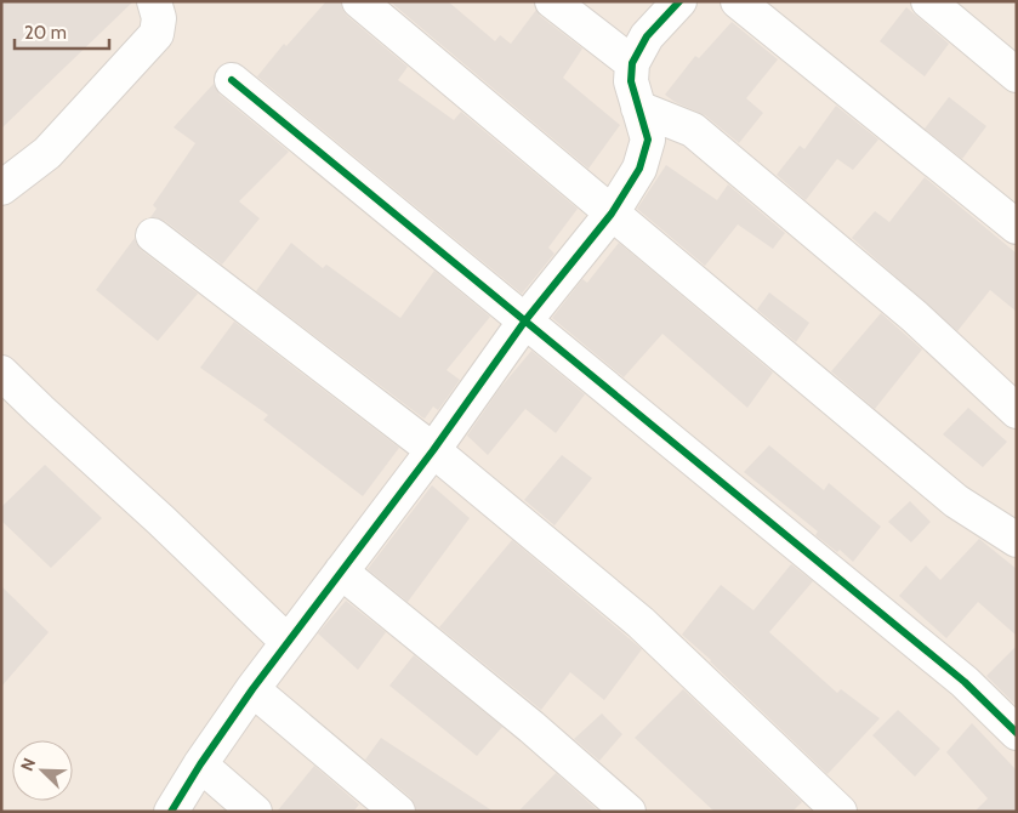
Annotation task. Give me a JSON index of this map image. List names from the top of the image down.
{
  "scale_bar": "20 m",
  "north": "top left"
}
